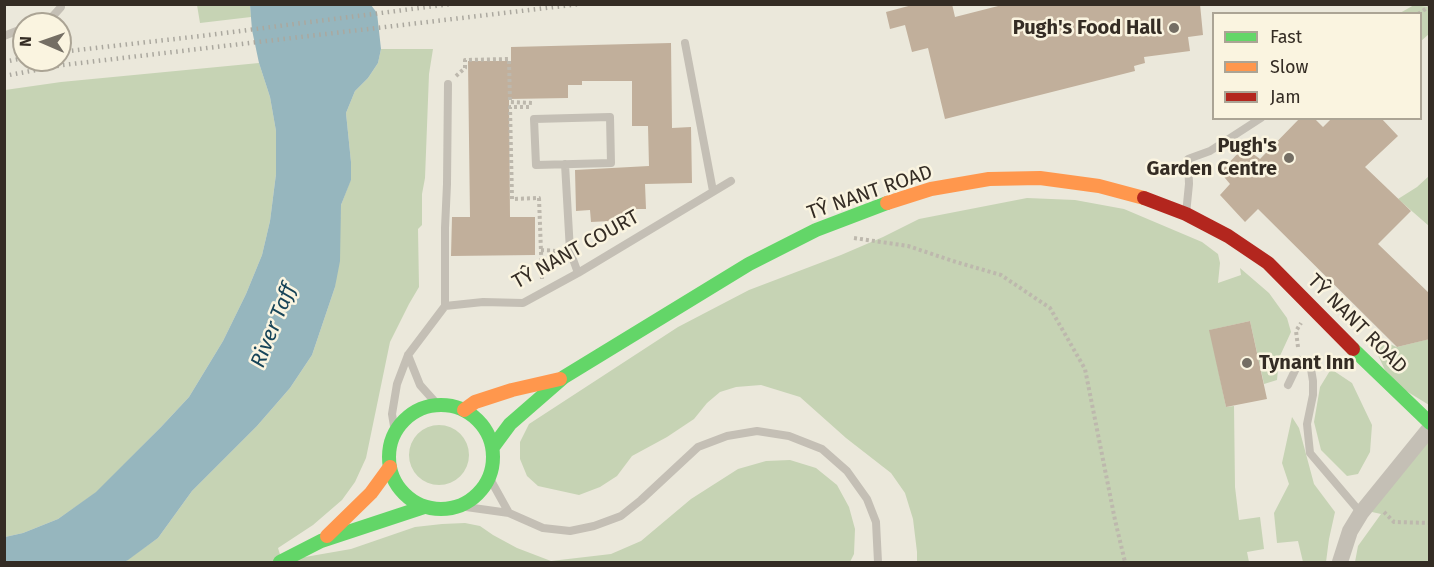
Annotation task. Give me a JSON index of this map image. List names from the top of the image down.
{
  "streets": {
    "main road": ["TŶ NANT ROAD"],
    "lane": ["TŶ NANT COURT"]
  },
  "water": ["River Taff"],
  "places": ["Pugh's Food Hall", "Pugh's Garden Centre", "Tynant Inn"],
  "legend": ["Fast", "Slow", "Jam"],
  "north": "left"
}
